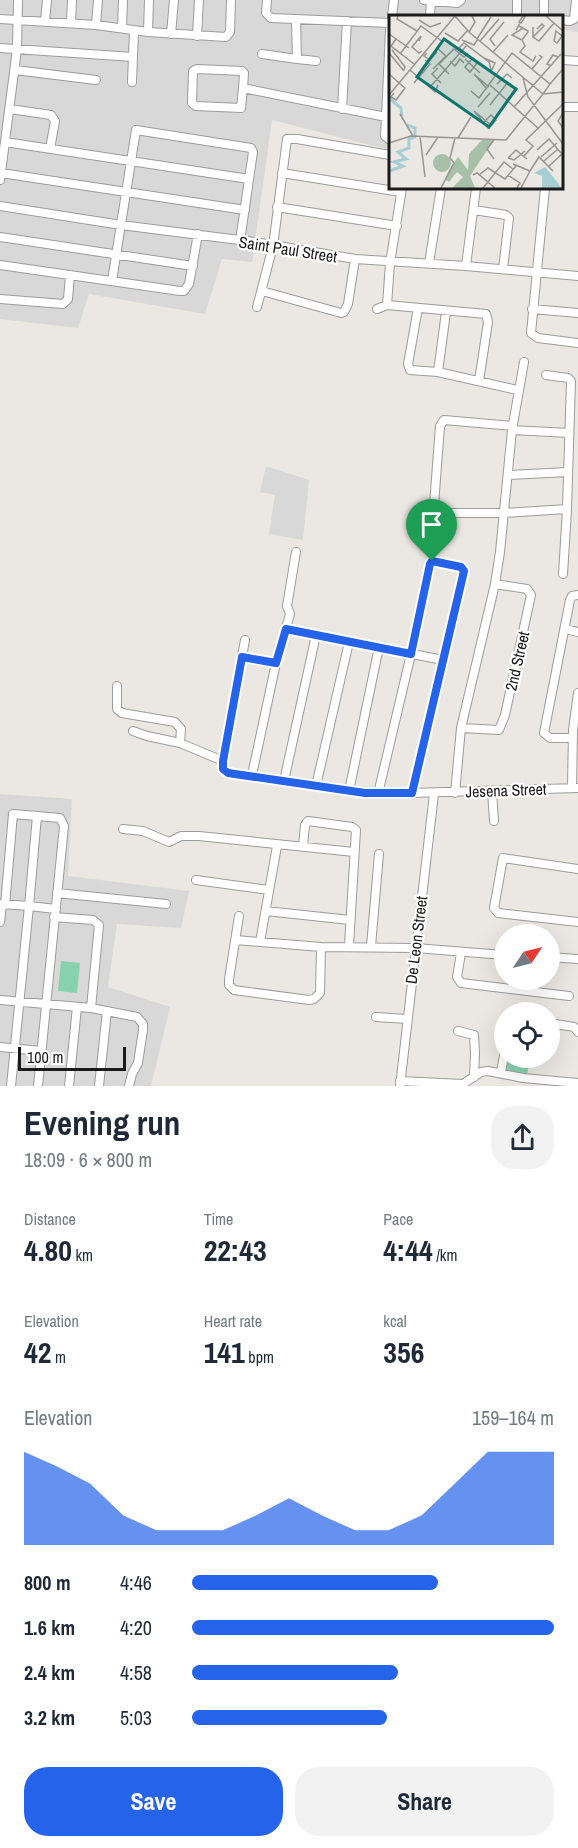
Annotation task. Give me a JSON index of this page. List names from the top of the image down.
{
  "streets": {
    "street": [
      "Saint Paul Street",
      "2nd Street",
      "Jesena Street",
      "De Leon Street"
    ]
  },
  "crossings": [
    ["Jesena Street", "De Leon Street"]
  ],
  "scale_bar": "100 m",
  "north": "top right",
  "page": {
    "scale": "100 m",
    "heading": ["Evening run", "18:09 · 6 × 800 m"],
    "stats": [
      ["Distance", "4.80 km"],
      ["Time", "22:43"],
      ["Pace", "4:44 /km"],
      ["Elevation", "42 m"],
      ["Heart rate", "141 bpm"],
      ["kcal", "356"]
    ],
    "chart": ["Elevation", "159–164 m"],
    "list": [
      {
        "name": "800 m",
        "note": "4:46"
      },
      {
        "name": "1.6 km",
        "note": "4:20"
      },
      {
        "name": "2.4 km",
        "note": "4:58"
      },
      {
        "name": "3.2 km",
        "note": "5:03"
      }
    ],
    "buttons": ["Save", "Share"]
  }
}
